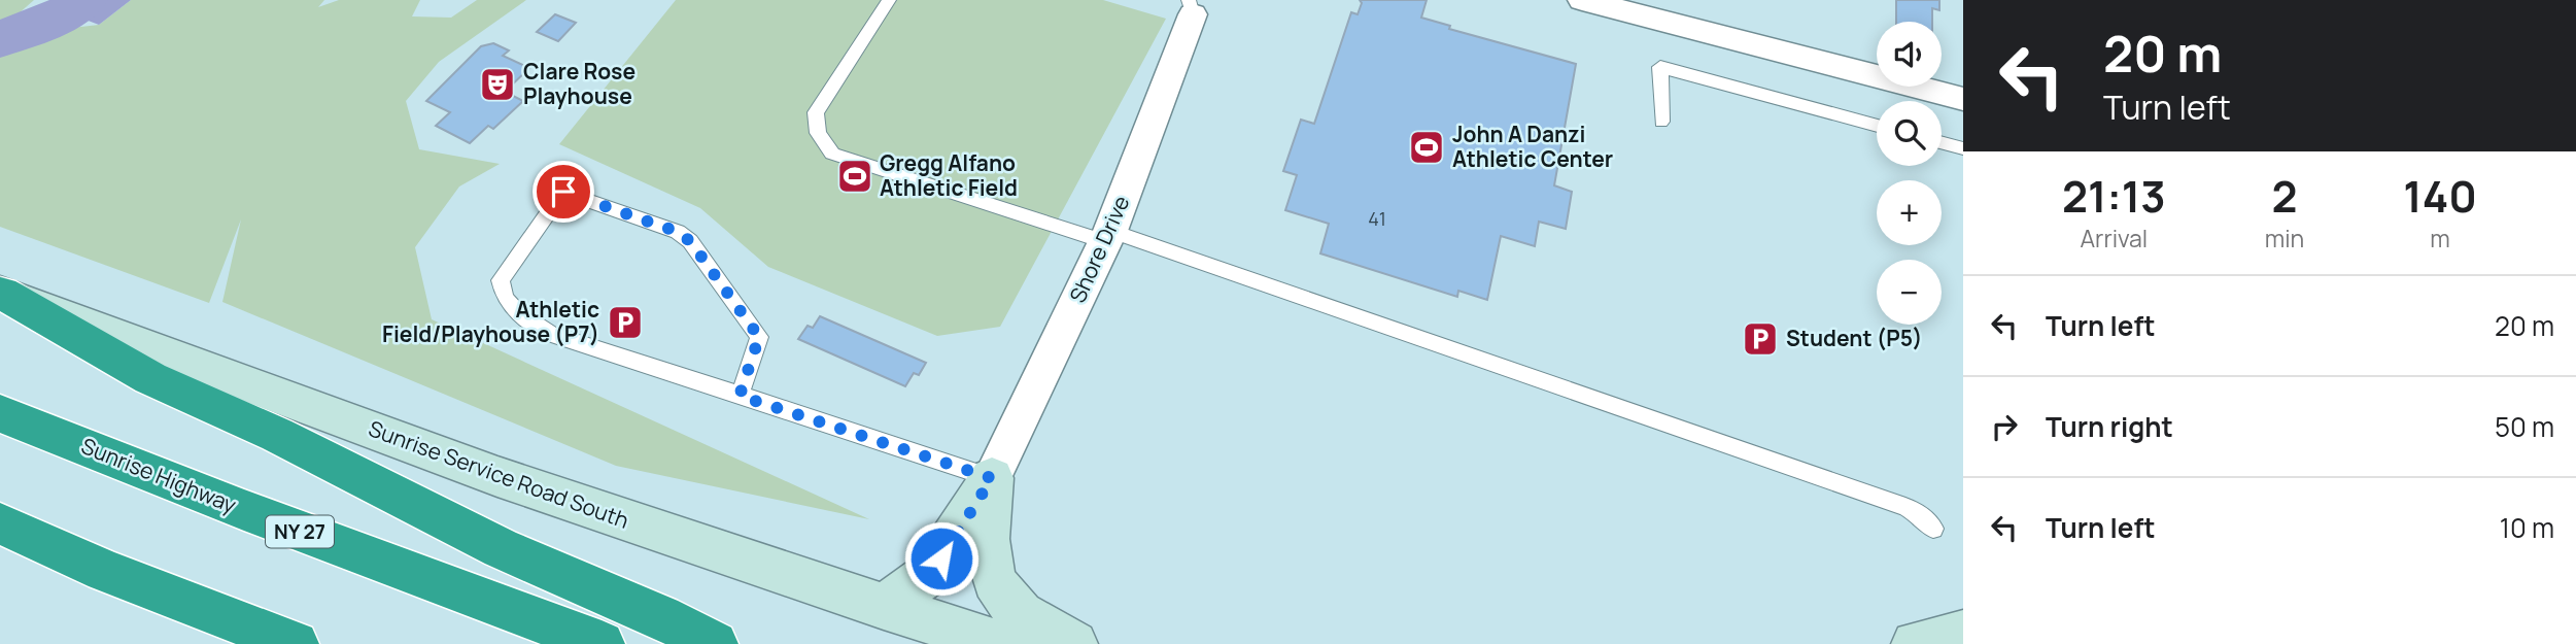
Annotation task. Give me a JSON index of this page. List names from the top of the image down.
{
  "streets": {
    "highway": ["Sunrise Highway", "NY 27"],
    "main road": ["Sunrise Service Road South"],
    "street": ["Shore Drive"]
  },
  "places": {
    "theatre": ["Clare Rose Playhouse"],
    "sports": ["John A Danzi Athletic Center", "Gregg Alfano Athletic Field"],
    "parking": ["Athletic Field/Playhouse (P7)", "Student (P5)"]
  },
  "house_numbers": ["41"],
  "page": {
    "turn": ["20 m", "Turn left"],
    "map_buttons": ["+", "−"],
    "eta": [
      "21:13",
      "Arrival",
      "2",
      "min",
      "140",
      "m"
    ],
    "list": [
      {
        "name": "Turn left",
        "value": "20 m"
      },
      {
        "name": "Turn right",
        "value": "50 m"
      },
      {
        "name": "Turn left",
        "value": "10 m"
      }
    ]
  }
}
